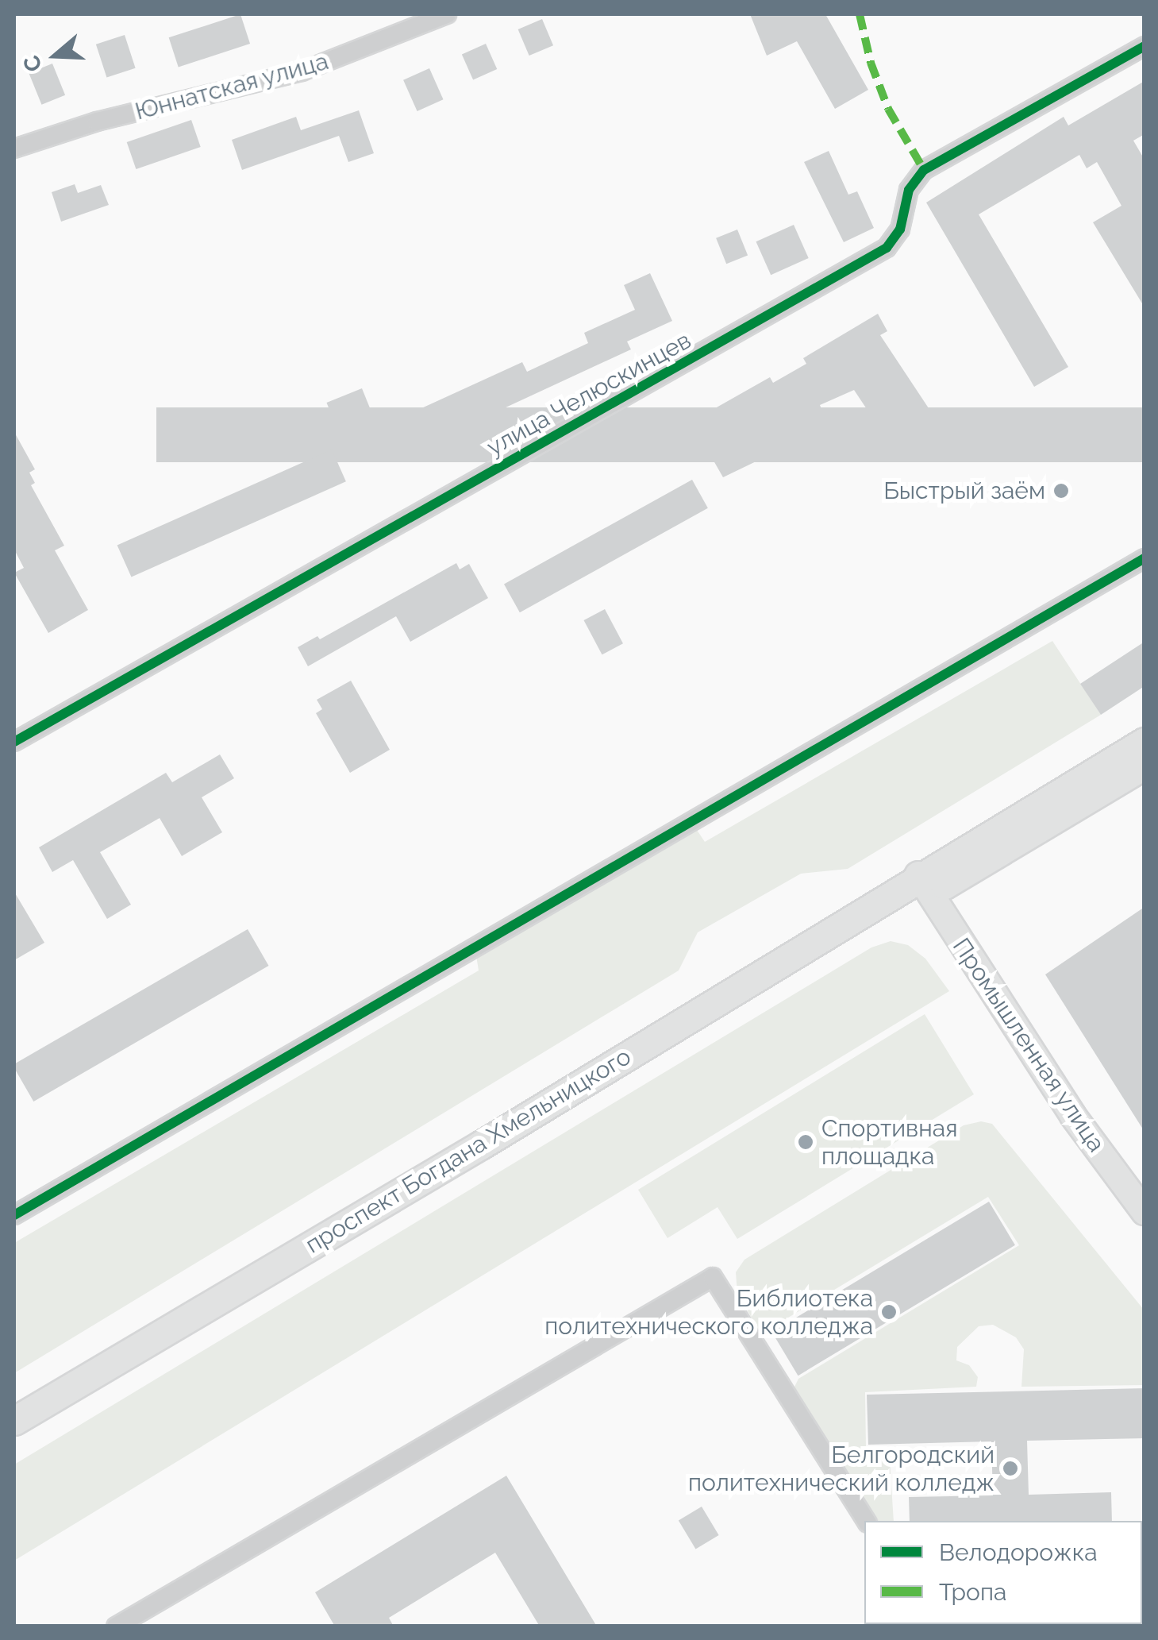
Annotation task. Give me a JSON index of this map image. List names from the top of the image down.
{
  "streets": {
    "main road": ["проспект Богдана Хмельницкого"],
    "street": ["Юннатская улица", "улица Челюскинцев", "Промышленная улица"]
  },
  "crossings": [
    ["Промышленная улица", "проспект Богдана Хмельницкого"]
  ],
  "places": [
    "Быстрый заём",
    "Спортивная площадка",
    "Библиотека политехнического колледжа",
    "Белгородский политехнический колледж"
  ],
  "legend": ["Велодорожка", "Тропа"],
  "north": "left"
}
